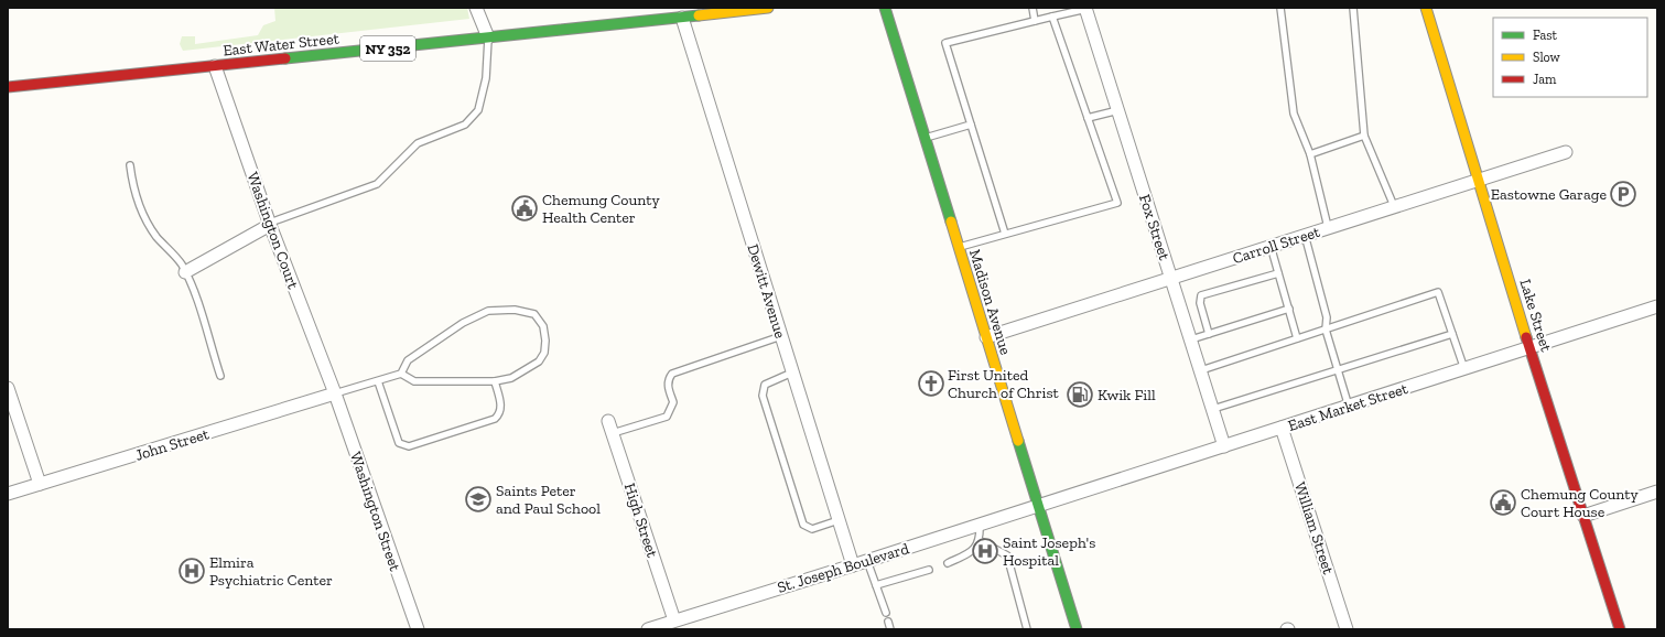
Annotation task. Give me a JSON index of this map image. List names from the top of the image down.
{
  "streets": {
    "main road": [
      "East Water Street",
      "NY 352",
      "Madison Avenue",
      "Lake Street"
    ],
    "street": [
      "Fox Street",
      "Washington Court",
      "Carroll Street",
      "Dewitt Avenue",
      "East Market Street",
      "John Street",
      "Washington Street",
      "High Street",
      "William Street",
      "St. Joseph Boulevard"
    ]
  },
  "crossings": [
    ["East Water Street", "Washington Court"],
    ["East Water Street", "Dewitt Avenue"],
    ["Fox Street", "Carroll Street"],
    ["Fox Street", "East Market Street"],
    ["Washington Court", "John Street"],
    ["Washington Court", "Washington Street"],
    ["Carroll Street", "Madison Avenue"],
    ["Carroll Street", "Lake Street"],
    ["Dewitt Avenue", "St. Joseph Boulevard"],
    ["Madison Avenue", "East Market Street"],
    ["Madison Avenue", "St. Joseph Boulevard"],
    ["Lake Street", "East Market Street"],
    ["East Market Street", "William Street"],
    ["East Market Street", "St. Joseph Boulevard"],
    ["John Street", "Washington Street"],
    ["High Street", "St. Joseph Boulevard"]
  ],
  "places": {
    "parking": ["Eastowne Garage"],
    "public building": ["Chemung County Health Center", "Chemung County Court House"],
    "church": ["First United Church of Christ"],
    "fuel station": ["Kwik Fill"],
    "school or university": ["Saints Peter and Paul School"],
    "hospital": ["Saint Joseph's Hospital", "Elmira Psychiatric Center"]
  },
  "legend": ["Fast", "Slow", "Jam"]
}
